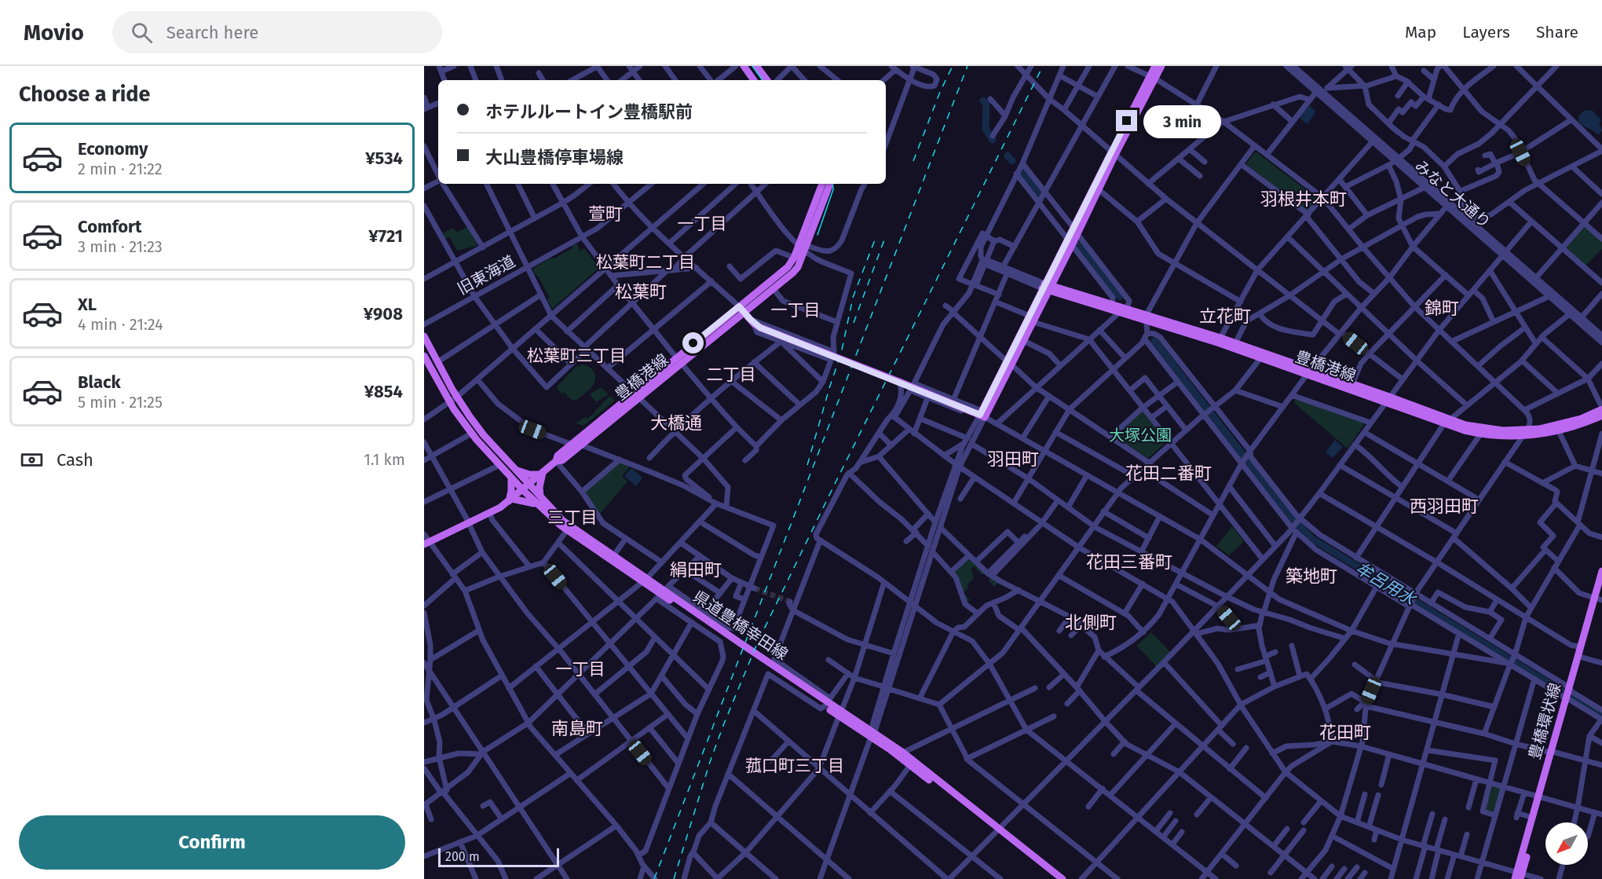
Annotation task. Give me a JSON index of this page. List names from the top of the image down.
{
  "streets": {
    "main road": ["豊橋港線", "県道豊橋幸田線", "豊橋環状線"],
    "street": ["みなと大通り", "旧東海道"]
  },
  "crossings": [
    ["豊橋港線", "県道豊橋幸田線"]
  ],
  "districts": [
    "羽根井本町",
    "萱町",
    "一丁目",
    "松葉町二丁目",
    "松葉町",
    "錦町",
    "一丁目",
    "立花町",
    "松葉町三丁目",
    "二丁目",
    "大橋通",
    "羽田町",
    "花田二番町",
    "西羽田町",
    "三丁目",
    "花田三番町",
    "絹田町",
    "築地町",
    "北側町",
    "一丁目",
    "南島町",
    "花田町",
    "菰口町三丁目"
  ],
  "water": ["牟呂用水"],
  "parks": ["大塚公園"],
  "scale_bar": "200 m",
  "north": "bottom left",
  "page": {
    "header": "Movio",
    "search": "Search here",
    "nav": ["Map", "Layers", "Share"],
    "heading": "Choose a ride",
    "banner": ["ホテルルートイン豊橋駅前", "大山豊橋停車場線"],
    "bubble": "3 min",
    "list": [
      {
        "name": "Economy",
        "note": "2 min · 21:22",
        "value": "¥534"
      },
      {
        "name": "Comfort",
        "note": "3 min · 21:23",
        "value": "¥721"
      },
      {
        "name": "XL",
        "note": "4 min · 21:24",
        "value": "¥908"
      },
      {
        "name": "Black",
        "note": "5 min · 21:25",
        "value": "¥854"
      }
    ],
    "pay": ["Cash", "1.1 km"],
    "buttons": "Confirm",
    "scale": "200 m"
  }
}
